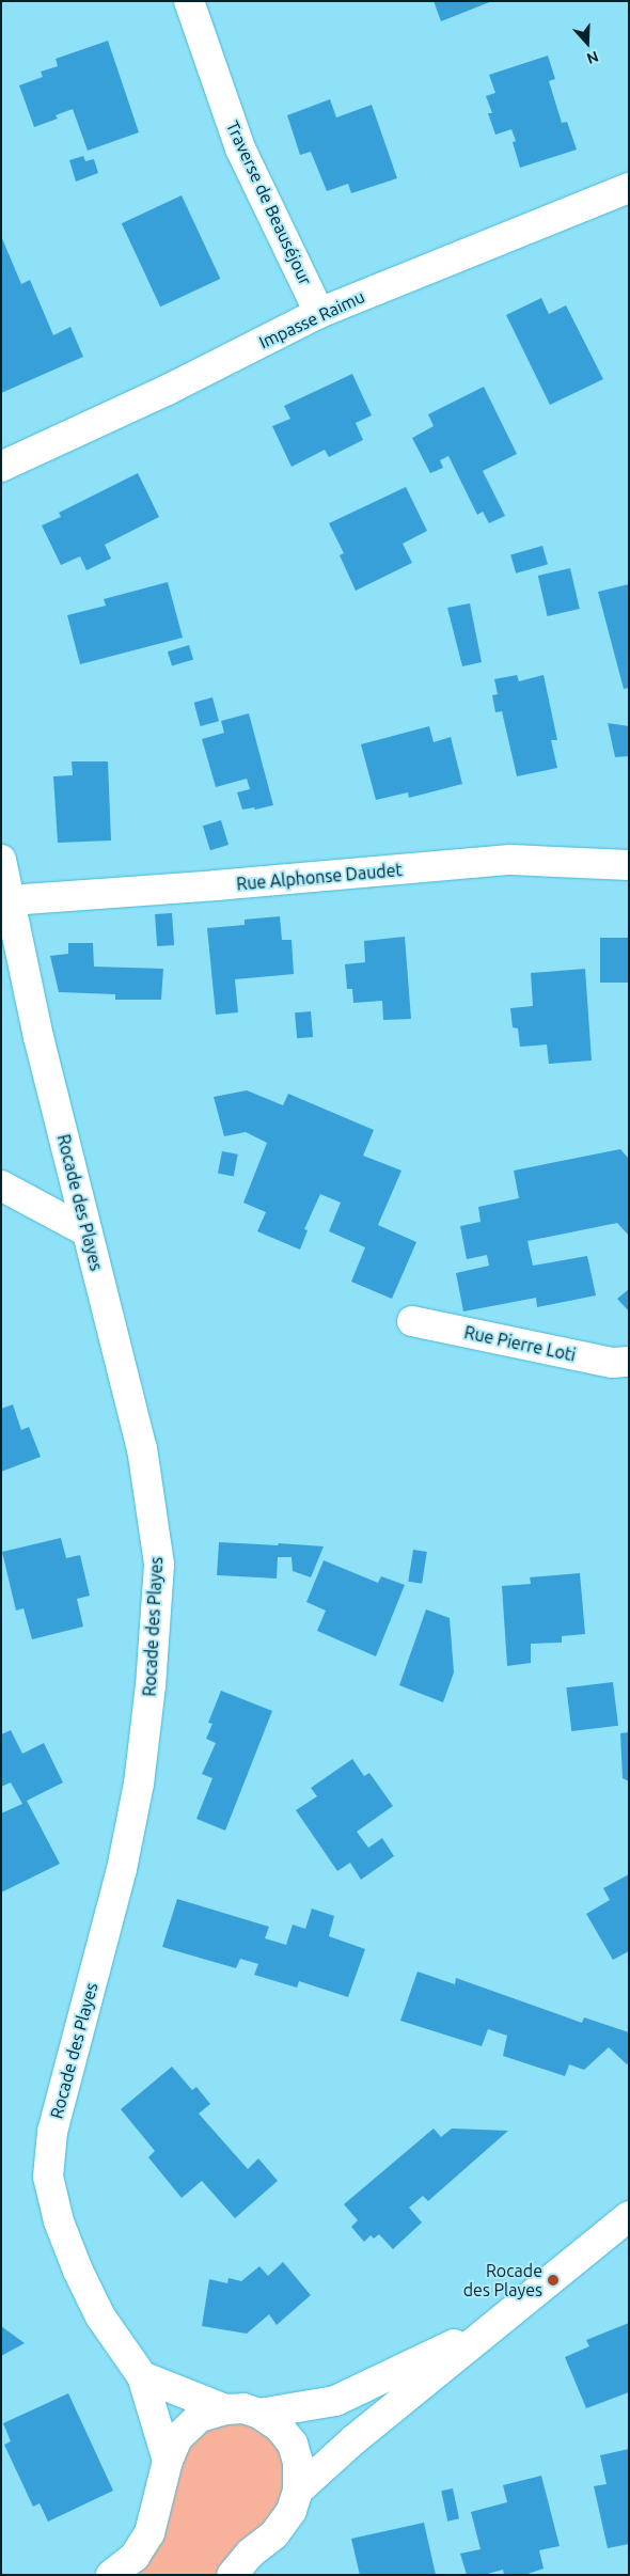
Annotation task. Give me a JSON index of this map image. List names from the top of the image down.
{
  "streets": {
    "street": [
      "Traverse de Beauséjour",
      "Impasse Raimu",
      "Rue Alphonse Daudet",
      "Rocade des Playes",
      "Rue Pierre Loti"
    ]
  },
  "crossings": [
    ["Traverse de Beauséjour", "Impasse Raimu"],
    ["Rue Alphonse Daudet", "Rocade des Playes"]
  ],
  "places": ["Rocade des Playes"],
  "north": "bottom"
}
